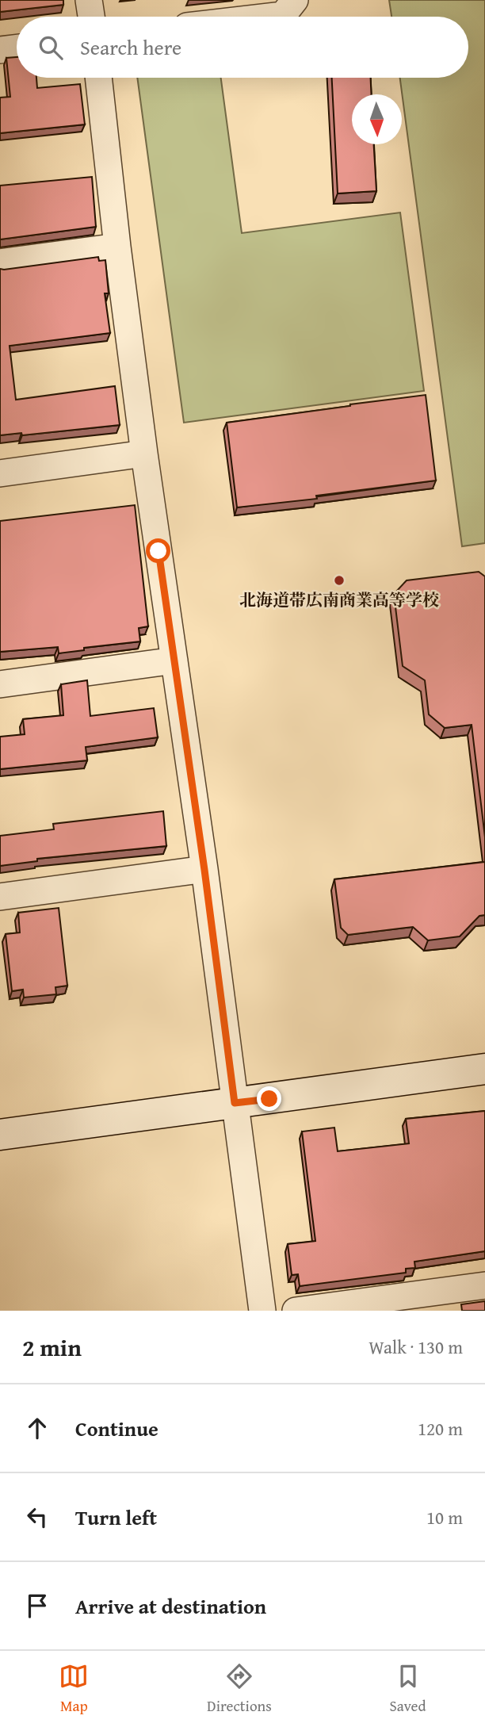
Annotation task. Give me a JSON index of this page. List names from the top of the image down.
{
  "places": ["北海道帯広南商業高等学校"],
  "north": "bottom",
  "page": {
    "search": "Search here",
    "heading": ["2 min", "Walk · 130 m"],
    "list": [
      ["Continue", "120 m"],
      ["Turn left", "10 m"],
      "Arrive at destination"
    ],
    "nav": ["Map", "Directions", "Saved"]
  }
}
